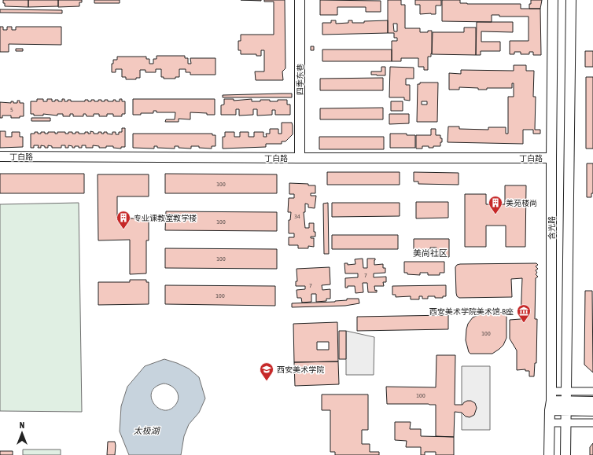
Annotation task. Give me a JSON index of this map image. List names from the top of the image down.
{
  "streets": {
    "main road": ["四季东巷", "丁白路", "含光路"]
  },
  "crossings": [
    ["四季东巷", "丁白路"],
    ["丁白路", "含光路"]
  ],
  "districts": ["美尚社区"],
  "water": ["太极湖"],
  "places": {
    "building": ["美苑楼尚", "专业课教室教学楼"],
    "museum": ["西安美术学院美术馆-B座"],
    "school or university": ["西安美术学院"]
  },
  "house_numbers": [
    "5",
    "100",
    "34",
    "100",
    "100",
    "7",
    "7",
    "100",
    "100",
    "100"
  ],
  "north": "top"
}
